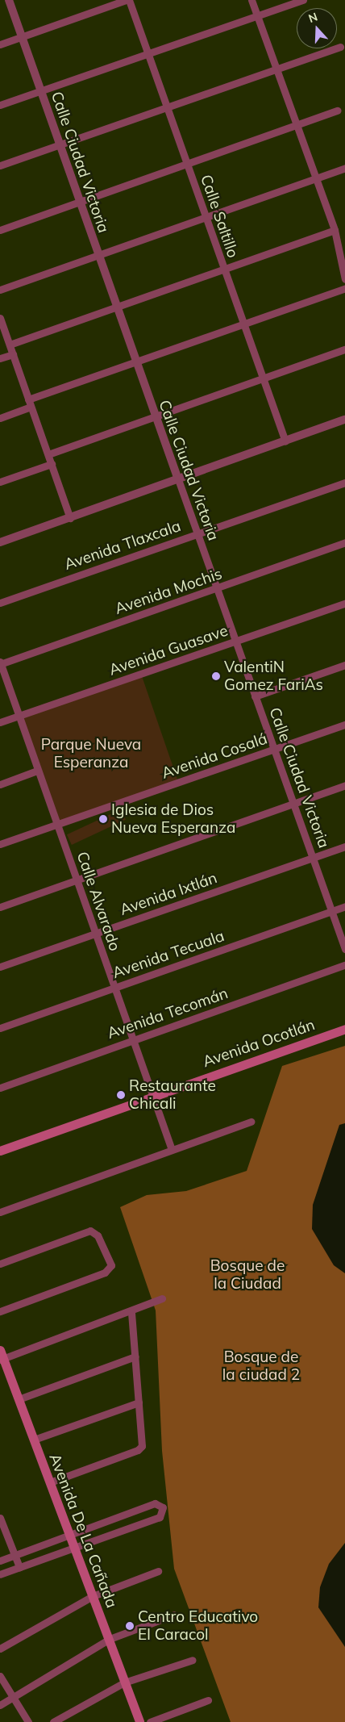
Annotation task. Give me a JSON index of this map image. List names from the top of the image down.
{
  "streets": {
    "main road": ["Avenida Ocotlán", "Avenida De La Cañada"],
    "street": [
      "Calle Ciudad Victoria",
      "Calle Saltillo",
      "Avenida Tlaxcala",
      "Avenida Mochis",
      "Avenida Guasave",
      "Avenida Cosalá",
      "Avenida Ixtlán",
      "Calle Alvarado",
      "Avenida Tecuala",
      "Avenida Tecomán"
    ]
  },
  "crossings": [
    ["Calle Ciudad Victoria", "Avenida Tlaxcala"],
    ["Calle Ciudad Victoria", "Avenida Mochis"],
    ["Calle Ciudad Victoria", "Avenida Guasave"],
    ["Calle Ciudad Victoria", "Avenida Cosalá"],
    ["Calle Ciudad Victoria", "Avenida Ixtlán"],
    ["Calle Ciudad Victoria", "Avenida Tecuala"],
    ["Avenida Mochis", "Calle Alvarado"],
    ["Avenida Guasave", "Calle Alvarado"],
    ["Avenida Cosalá", "Calle Alvarado"],
    ["Avenida Ixtlán", "Calle Alvarado"],
    ["Calle Alvarado", "Avenida Tecuala"],
    ["Calle Alvarado", "Avenida Tecomán"],
    ["Calle Alvarado", "Avenida Ocotlán"]
  ],
  "parks": ["Parque Nueva Esperanza", "Bosque de la Ciudad", "Bosque de la ciudad 2"],
  "places": [
    "ValentiN Gomez FariAs",
    "Iglesia de Dios Nueva Esperanza",
    "Restaurante Chicali",
    "Centro Educativo El Caracol"
  ],
  "north": "top"
}
